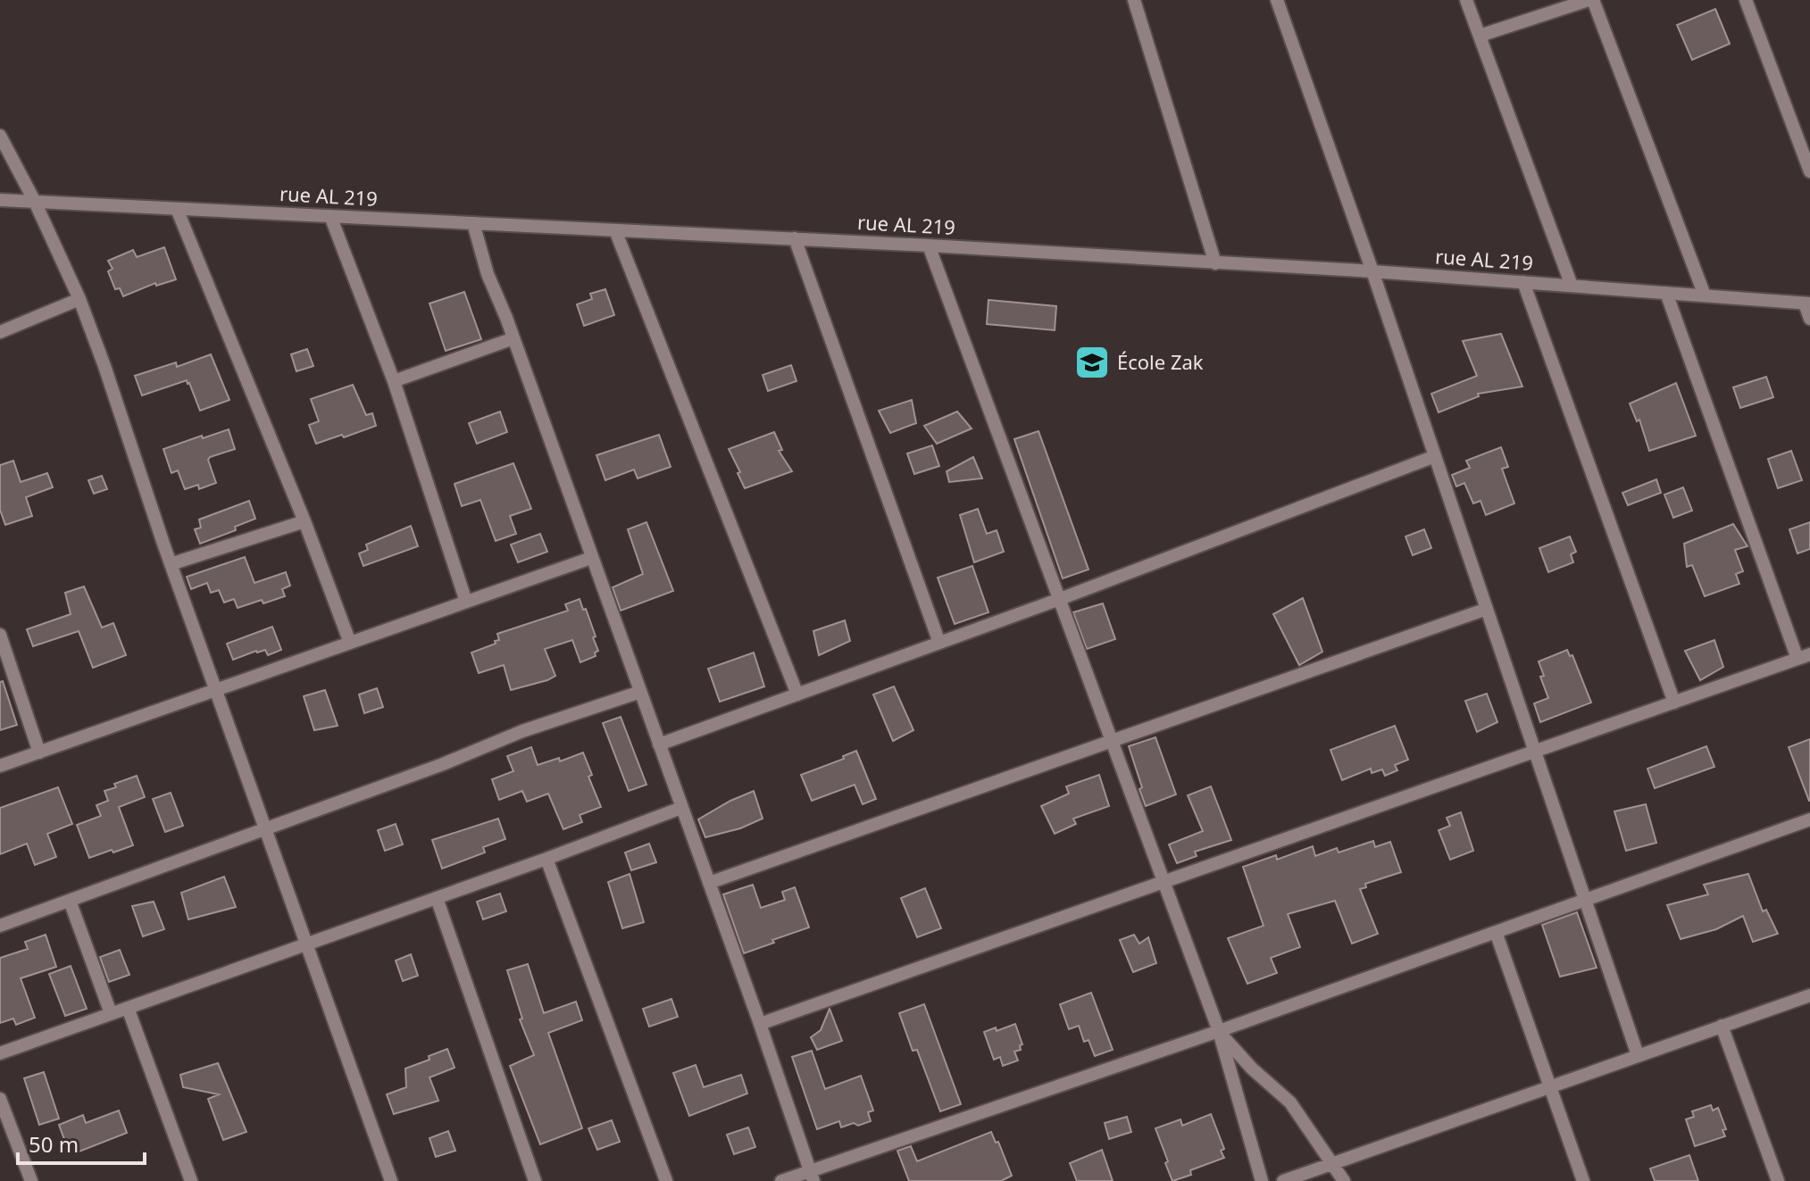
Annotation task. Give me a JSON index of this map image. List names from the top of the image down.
{
  "streets": {
    "street": ["rue AL 219"]
  },
  "places": {
    "school or university": ["École Zak"]
  },
  "scale_bar": "50 m"
}
